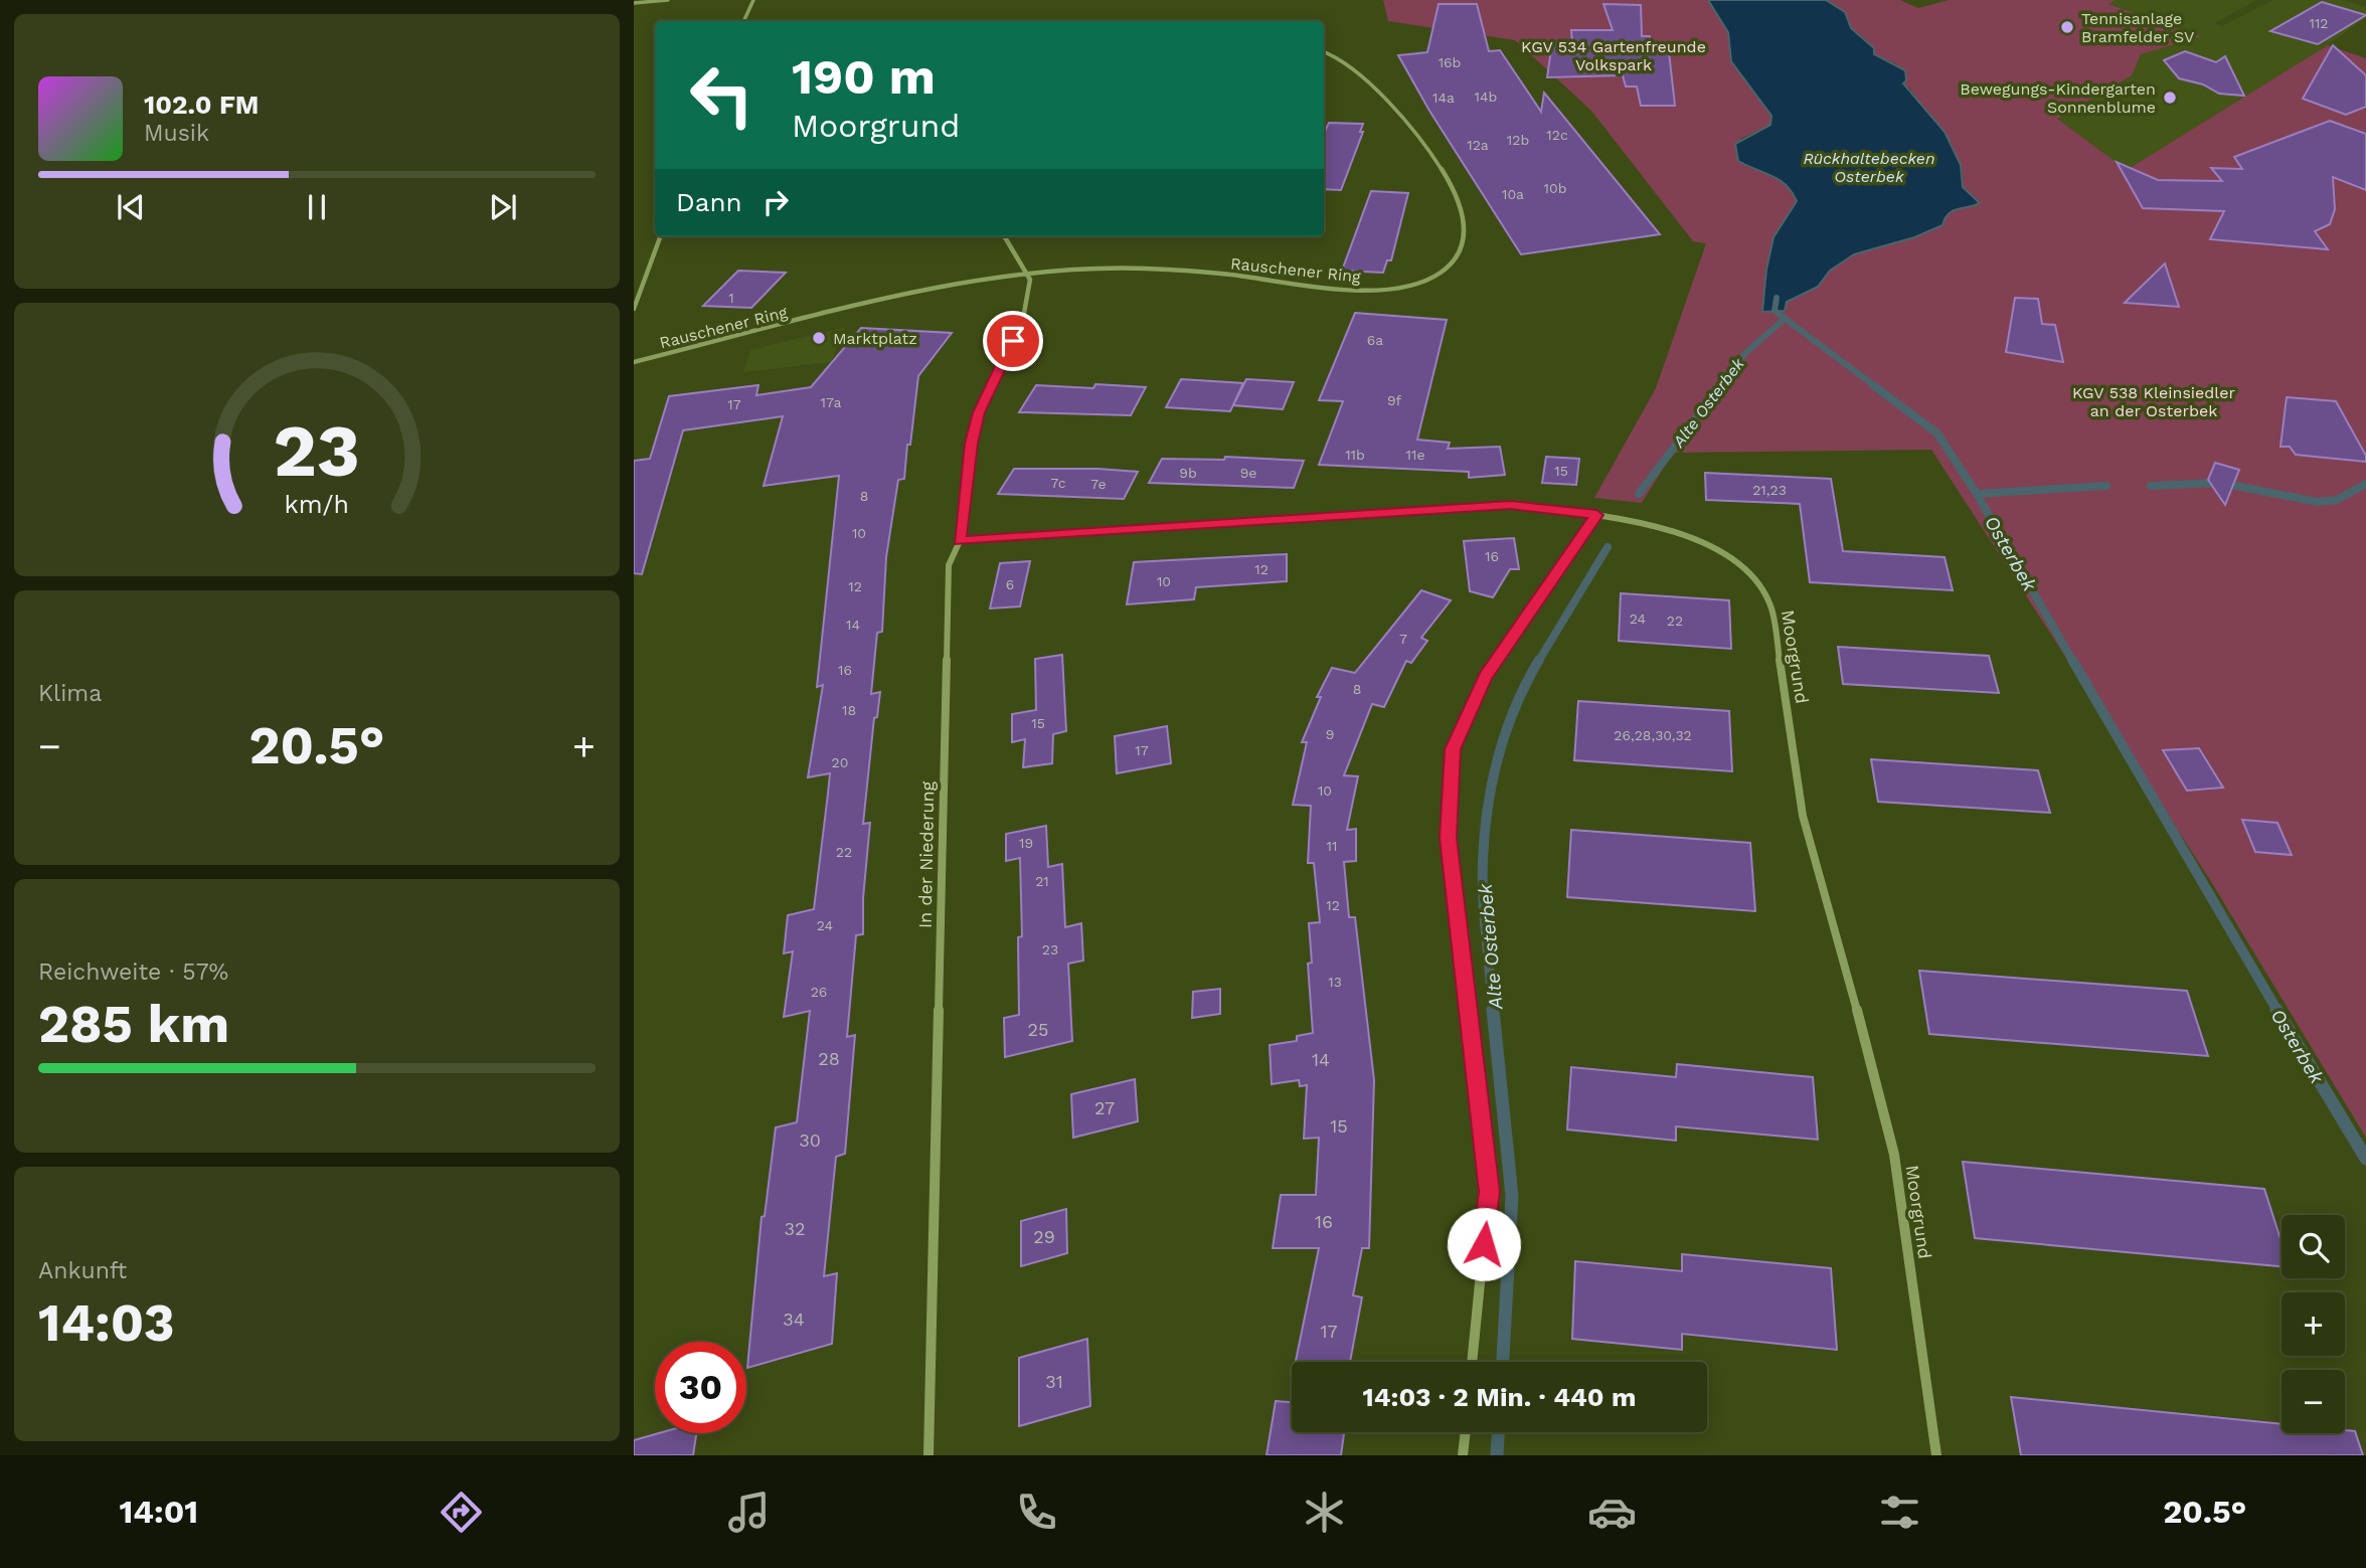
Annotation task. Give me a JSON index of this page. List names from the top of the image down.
{
  "streets": {
    "street": ["Rauschener Ring", "Moorgrund", "In der Niederung"]
  },
  "crossings": [
    ["Rauschener Ring", "In der Niederung"],
    ["Moorgrund", "In der Niederung"]
  ],
  "water": ["Rückhaltebecken Osterbek", "Alte Osterbek", "Osterbek"],
  "parks": ["KGV 534 Gartenfreunde Volkspark", "KGV 538 Kleinsiedler an der Osterbek"],
  "places": ["Tennisanlage Bramfelder SV", "Bewegungs-Kindergarten Sonnenblume", "Marktplatz"],
  "house_numbers": [
    "112",
    "16b",
    "14b",
    "14a",
    "12c",
    "12b",
    "12a",
    "10b",
    "10a",
    "1",
    "6a",
    "9f",
    "17a",
    "17",
    "11b",
    "11e",
    "15",
    "9b",
    "9e",
    "7c",
    "7e",
    "21,23",
    "8",
    "10",
    "16",
    "12",
    "10",
    "6",
    "12",
    "24",
    "22",
    "14",
    "7",
    "16",
    "8",
    "18",
    "15",
    "9",
    "26,28,30,32",
    "17",
    "20",
    "10",
    "19",
    "11",
    "22",
    "21",
    "12",
    "24",
    "23",
    "13",
    "26",
    "25",
    "28",
    "14",
    "27",
    "15",
    "30",
    "16",
    "32",
    "29",
    "34",
    "17",
    "31"
  ],
  "page": {
    "turn": ["190 m", "Moorgrund"],
    "song": ["102.0 FM", "Musik"],
    "then": "Dann",
    "tile": [
      "Klima",
      ["Reichweite · 57%", "285 km"],
      ["Ankunft", "14:03"]
    ],
    "heat": ["−", "20.5°", "+"],
    "map_buttons": ["+", "−"],
    "limit": "30",
    "trip": "14:03 · 2 Min. · 440 m",
    "tabs": ["14:01", "20.5°"],
    "gauge": ["23", "km/h"]
  }
}
